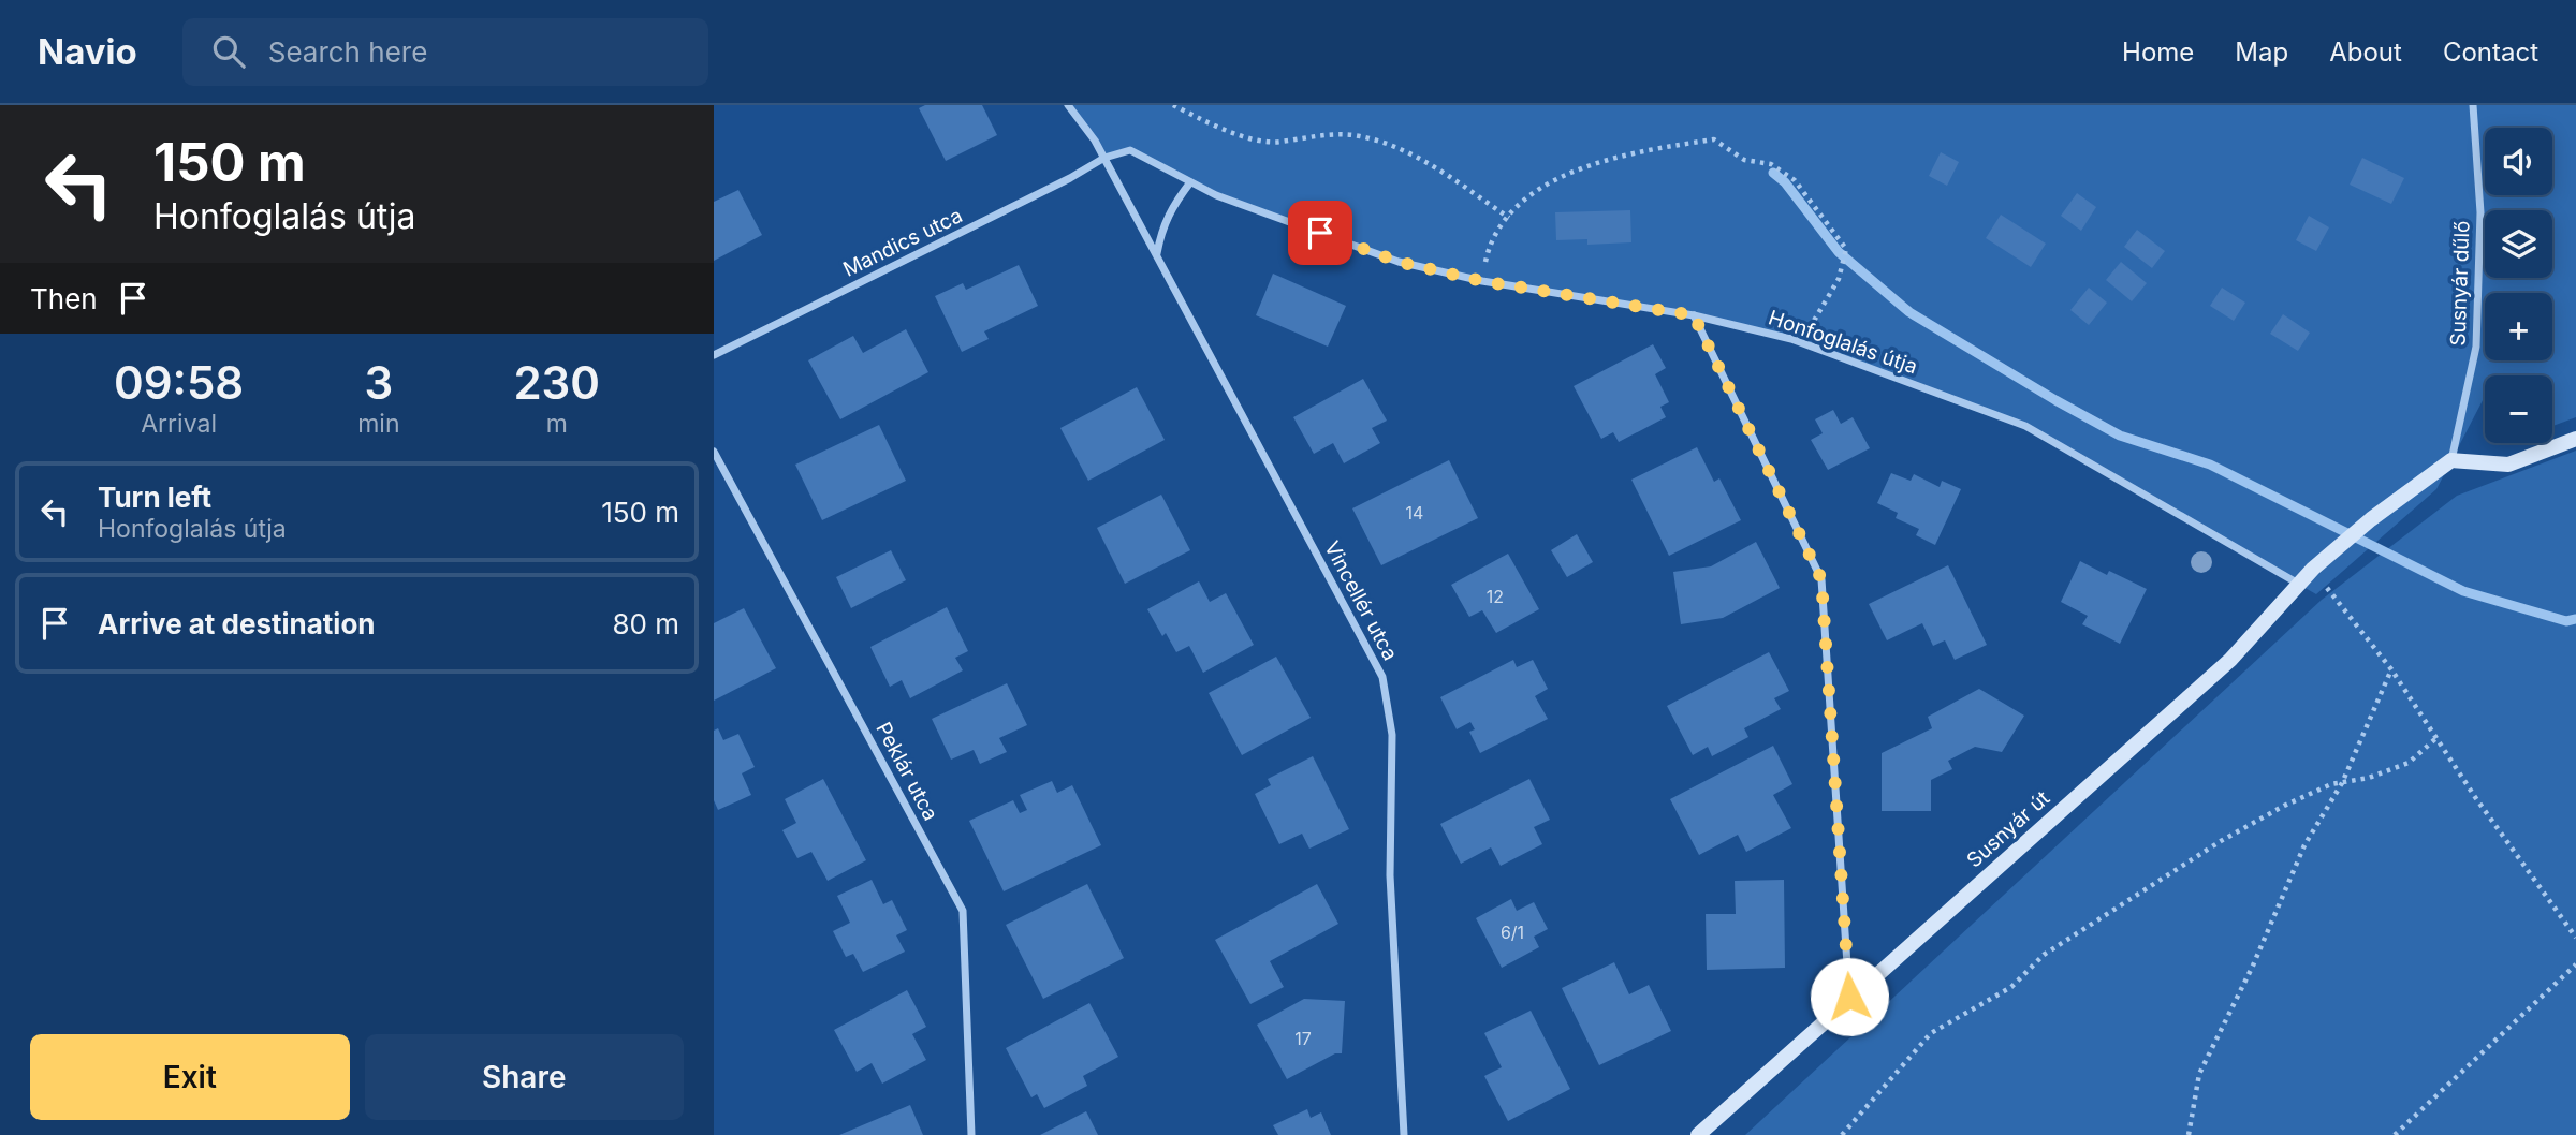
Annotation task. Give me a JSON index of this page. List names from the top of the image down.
{
  "streets": {
    "street": [
      "Mandics utca",
      "Susnyár dűlő",
      "Honfoglalás útja",
      "Vincellér utca",
      "Peklár utca",
      "Susnyár út"
    ]
  },
  "crossings": [
    ["Mandics utca", "Honfoglalás útja"],
    ["Mandics utca", "Vincellér utca"],
    ["Susnyár dűlő", "Susnyár út"],
    ["Honfoglalás útja", "Vincellér utca"],
    ["Honfoglalás útja", "Susnyár út"]
  ],
  "house_numbers": [
    "14",
    "12",
    "6/1",
    "17"
  ],
  "page": {
    "header": "Navio",
    "search": "Search here",
    "nav": [
      "Home",
      "Map",
      "About",
      "Contact"
    ],
    "turn": ["150 m", "Honfoglalás útja"],
    "map_buttons": ["+", "−"],
    "then": "Then",
    "eta": [
      "09:58",
      "Arrival",
      "3",
      "min",
      "230",
      "m"
    ],
    "list": [
      {
        "name": "Turn left",
        "note": "Honfoglalás útja",
        "value": "150 m"
      },
      {
        "name": "Arrive at destination",
        "value": "80 m"
      }
    ],
    "buttons": ["Exit", "Share"]
  }
}
